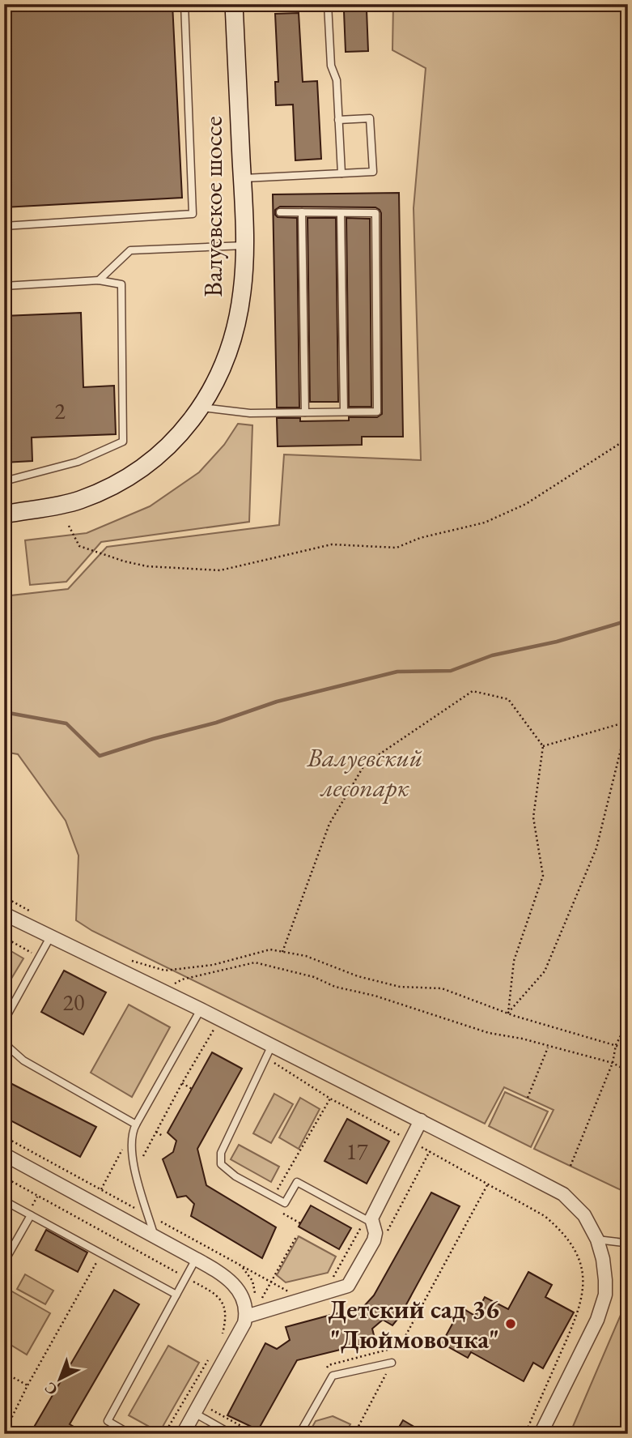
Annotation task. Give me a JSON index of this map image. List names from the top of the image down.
{
  "streets": {
    "main road": ["Валуевское шоссе"]
  },
  "parks": ["Валуевский лесопарк"],
  "places": ["Детский сад 36 \"Дюймовочка\""],
  "house_numbers": ["2", "20", "17"],
  "north": "bottom left"
}
